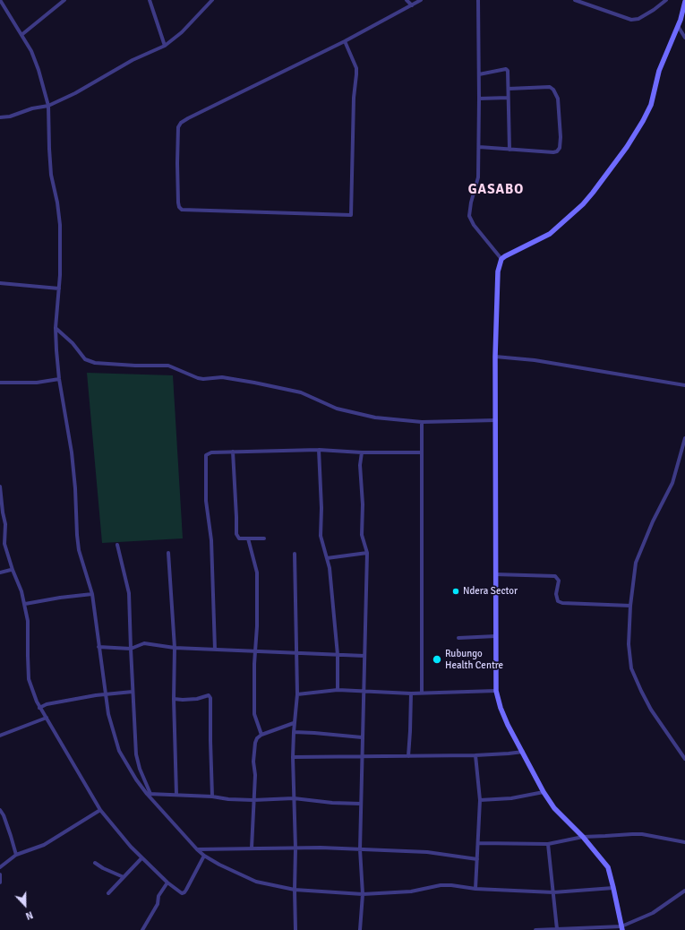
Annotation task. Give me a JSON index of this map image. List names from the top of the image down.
{
  "districts": ["GASABO"],
  "places": ["Ndera Sector", "Rubungo Health Centre"],
  "north": "bottom"
}
